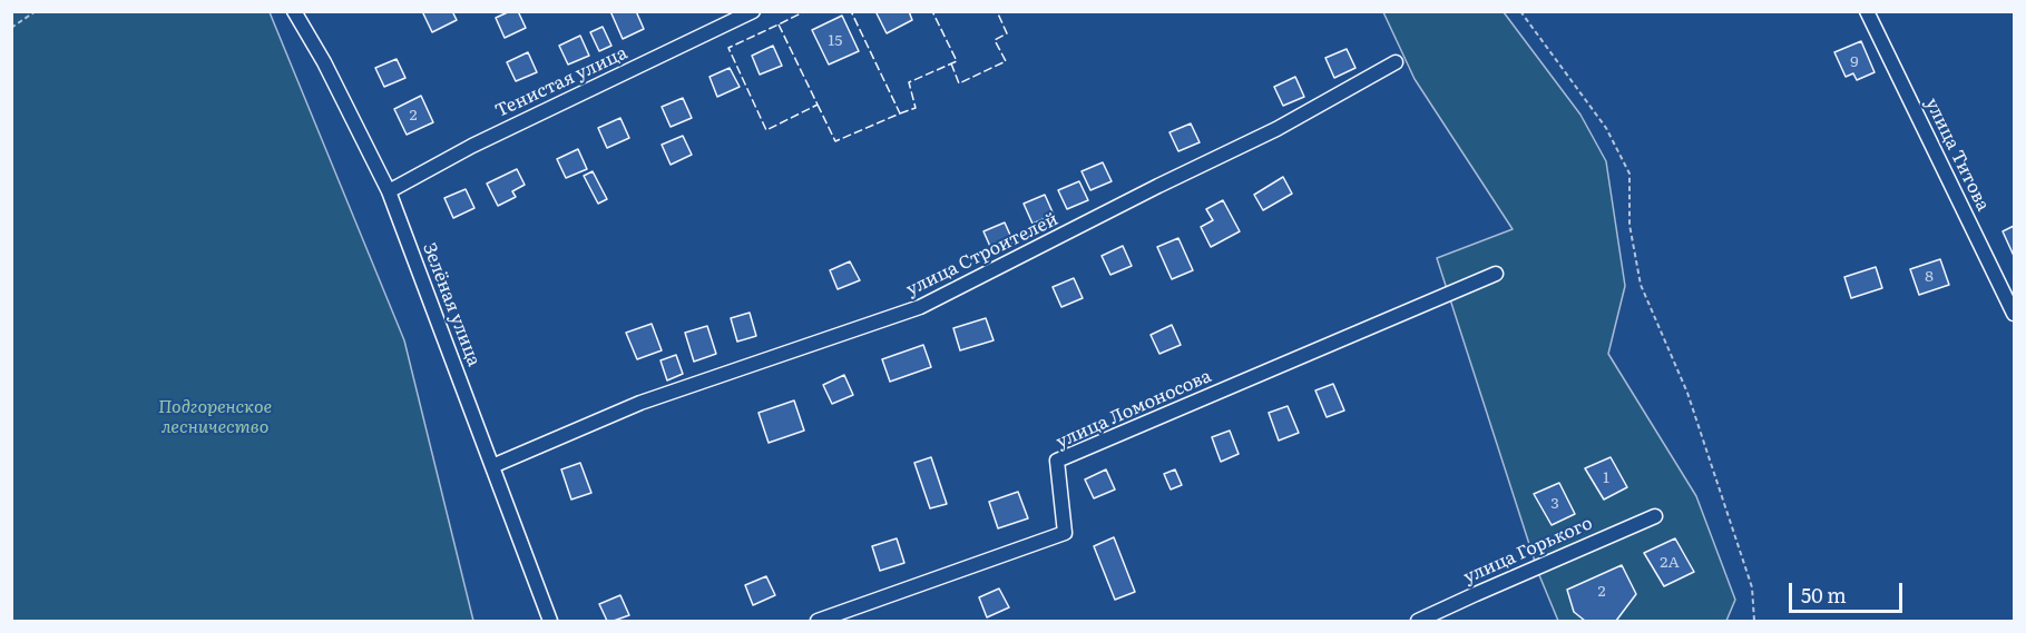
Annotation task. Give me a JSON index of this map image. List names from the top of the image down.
{
  "streets": {
    "street": [
      "Тенистая улица",
      "улица Титова",
      "улица Строителей",
      "Зелёная улица",
      "улица Ломоносова",
      "улица Горького"
    ]
  },
  "crossings": [
    ["Тенистая улица", "Зелёная улица"],
    ["улица Строителей", "Зелёная улица"]
  ],
  "parks": ["Подгоренское лесничество"],
  "house_numbers": [
    "15",
    "9",
    "2",
    "8",
    "1",
    "3",
    "2А",
    "2"
  ],
  "scale_bar": "50 m"
}
